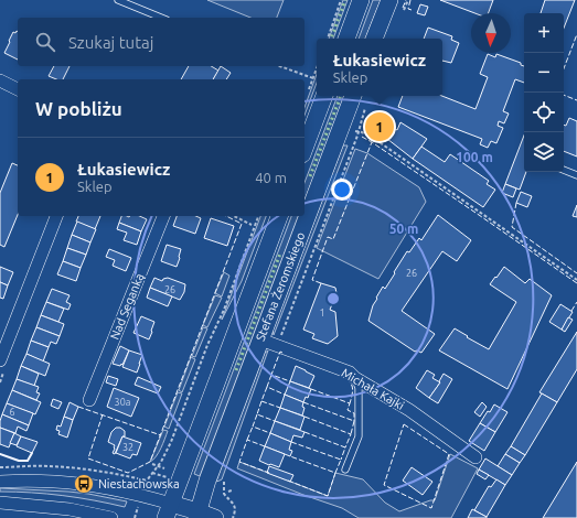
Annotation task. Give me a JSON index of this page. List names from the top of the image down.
{
  "streets": {
    "main road": ["Stefana Żeromskiego"],
    "street": ["Nad Seganką", "Michała Kajki"]
  },
  "crossings": [
    ["Stefana Żeromskiego", "Michała Kajki"]
  ],
  "places": {
    "bus stop": ["Niestachowska"]
  },
  "house_numbers": [
    "26",
    "26",
    "1",
    "30a",
    "6",
    "32"
  ],
  "north": "bottom",
  "page": {
    "map_buttons": ["+", "−"],
    "search": "Szukaj tutaj",
    "popup": ["Łukasiewicz", "Sklep"],
    "heading": "W pobliżu",
    "pins": "1",
    "list": [
      {
        "mark": "1",
        "name": "Łukasiewicz",
        "note": "Sklep",
        "value": "40 m"
      }
    ]
  },
  "rings": ["100 m", "50 m"]
}
